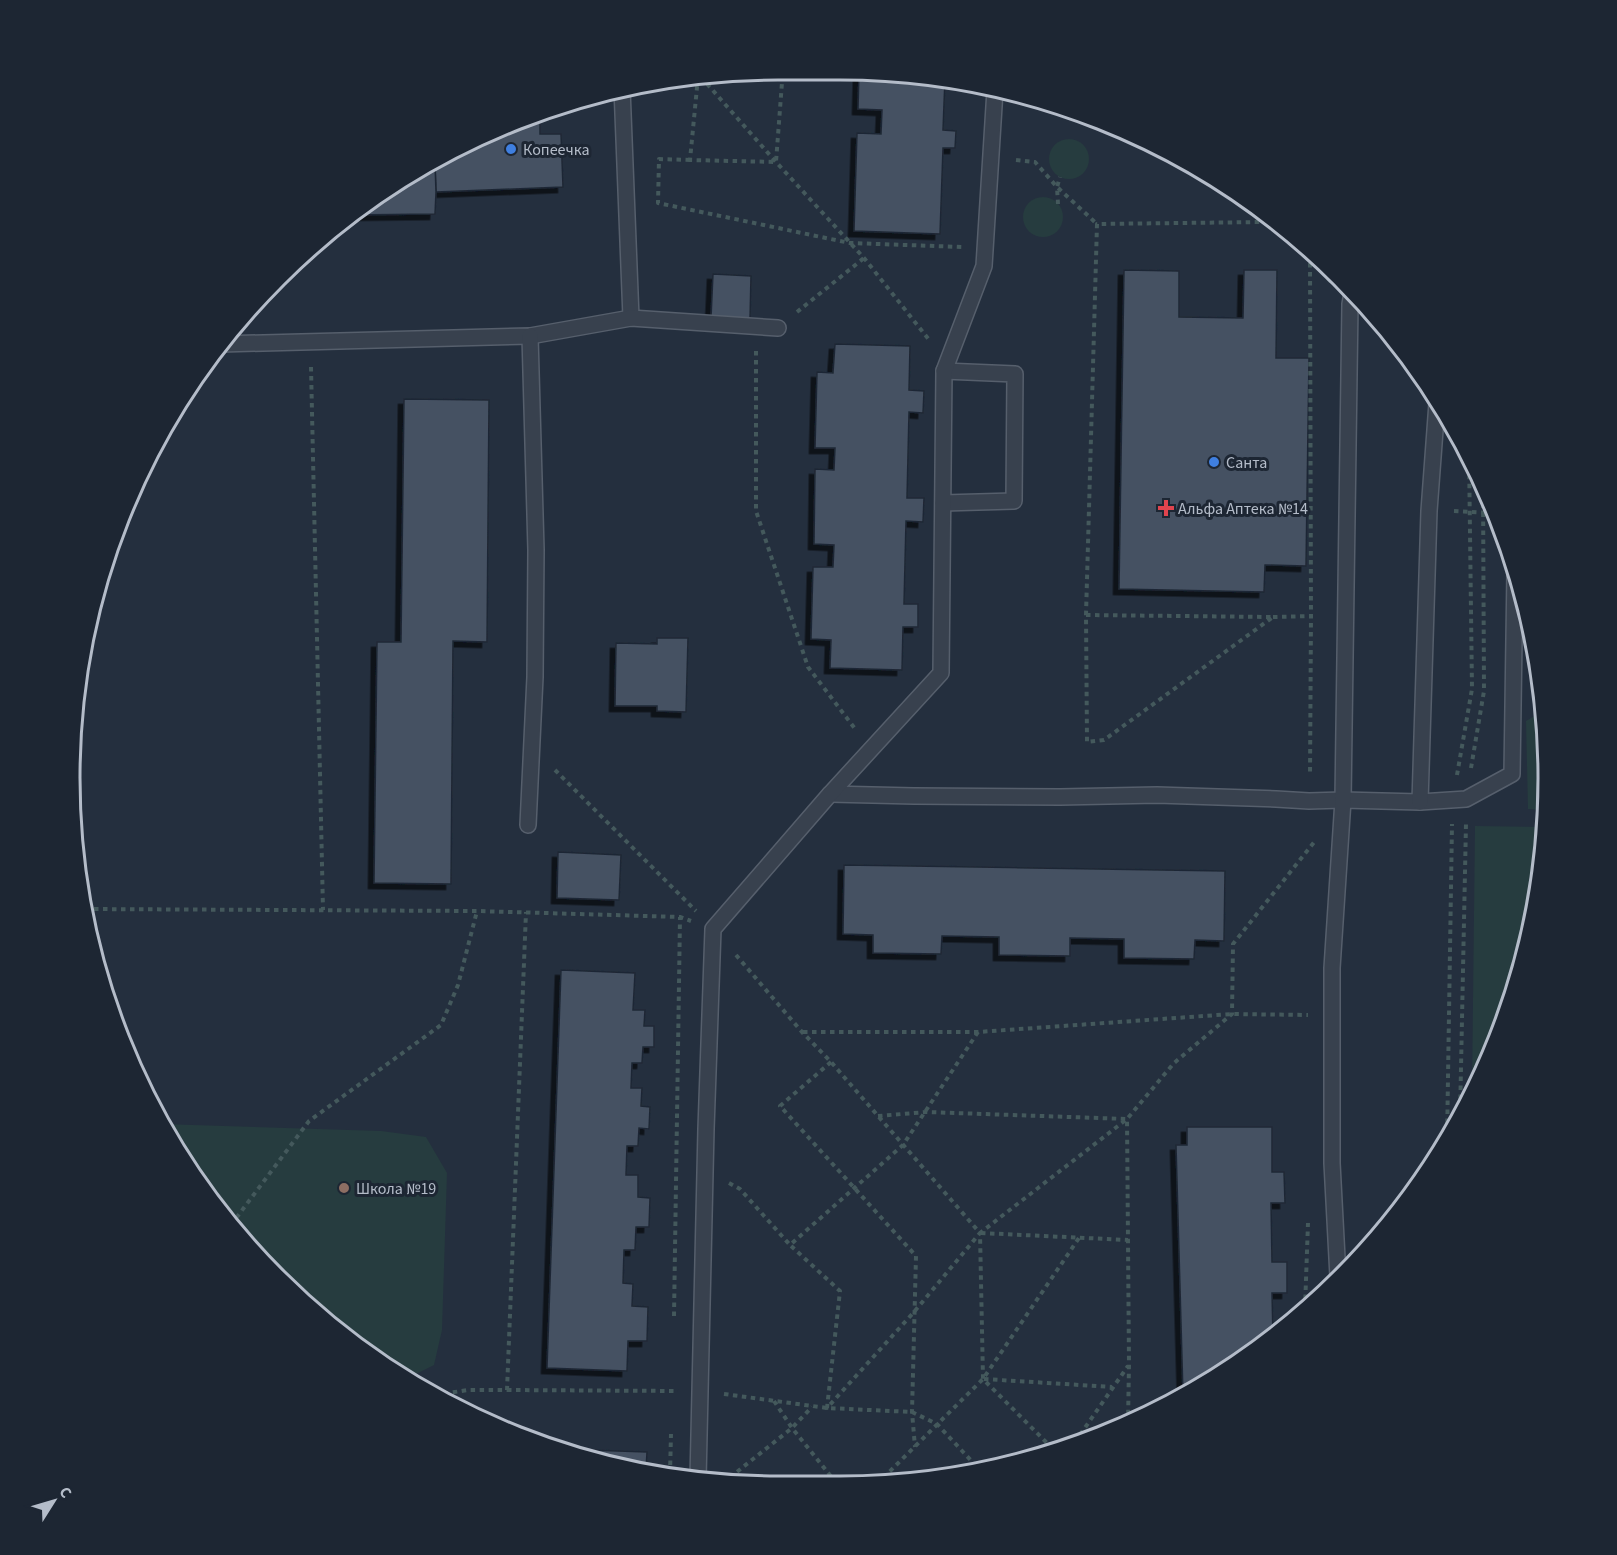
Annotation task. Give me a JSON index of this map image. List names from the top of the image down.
{
  "places": {
    "other": ["Копеечка", "Санта", "Школа №19"],
    "health": ["Альфа Аптека №14"]
  },
  "north": "top right"
}
